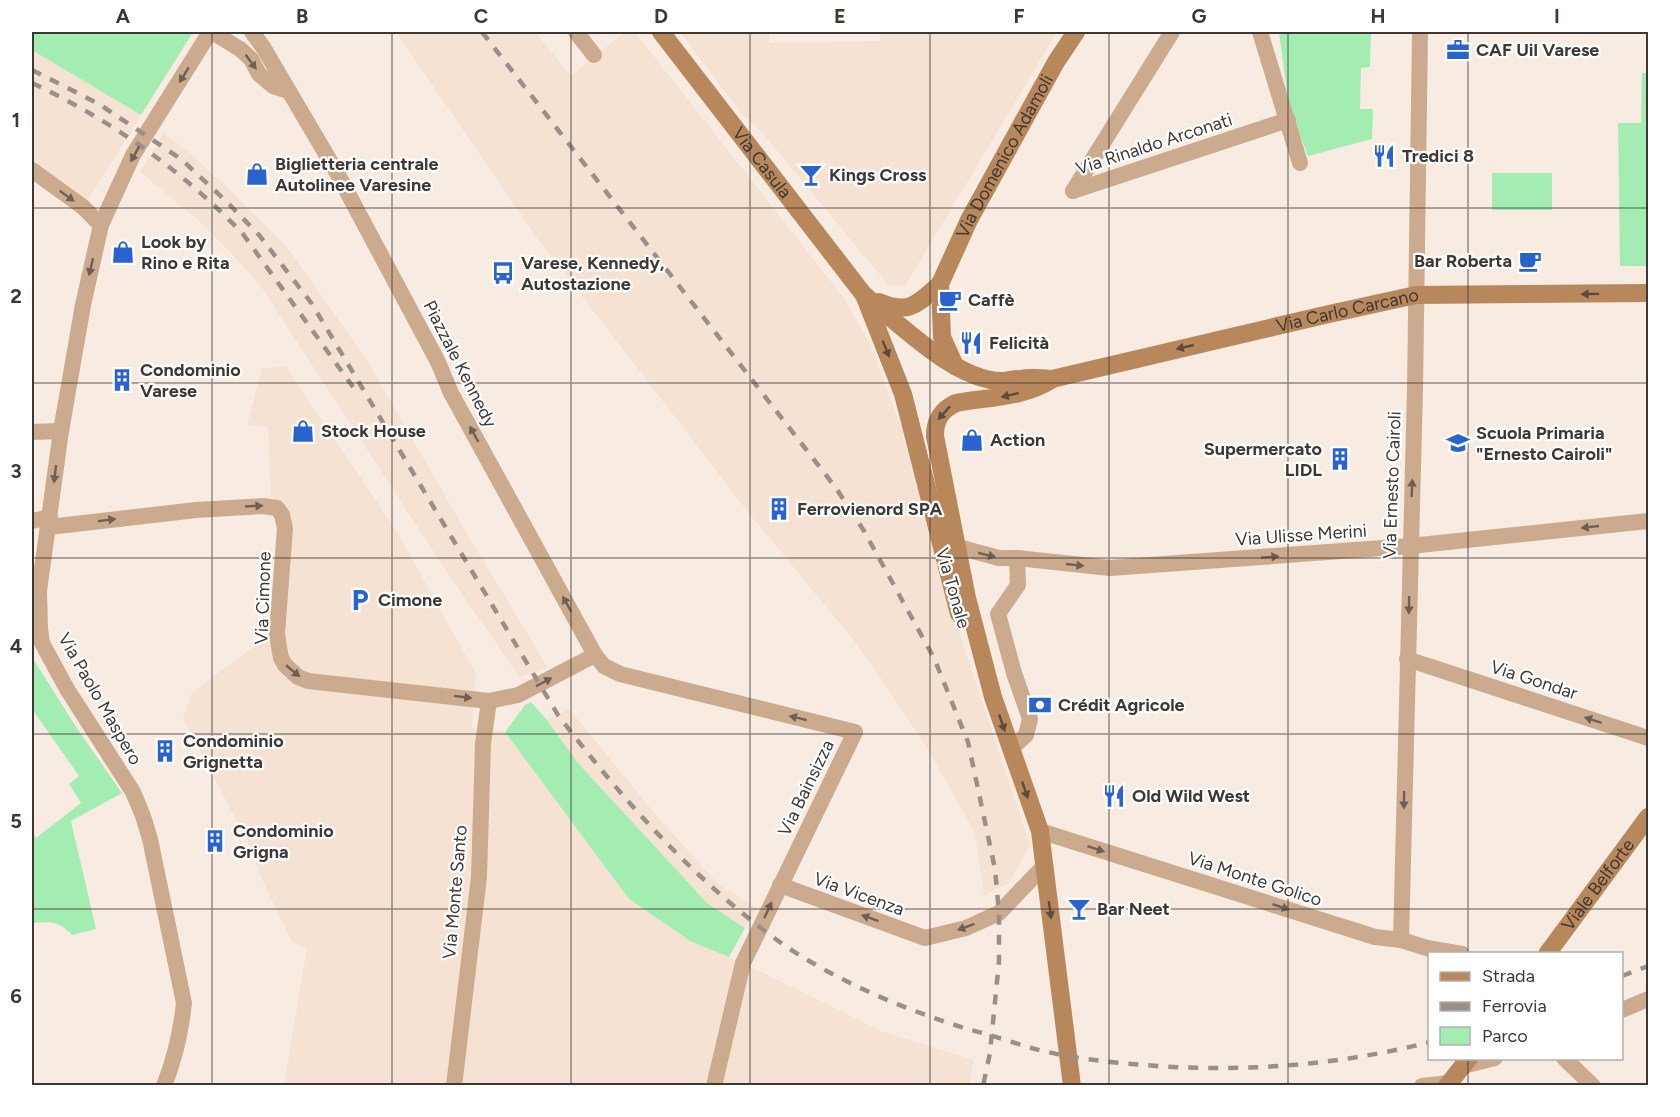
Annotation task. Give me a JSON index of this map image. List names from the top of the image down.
{
  "streets": {
    "main road": [
      "Via Domenico Adamoli",
      "Via Casula",
      "Via Carlo Carcano",
      "Via Tonale",
      "Viale Belforte"
    ],
    "street": [
      "Via Rinaldo Arconati",
      "Piazzale Kennedy",
      "Via Ernesto Cairoli",
      "Via Ulisse Merini",
      "Via Cimone",
      "Via Gondar",
      "Via Paolo Maspero",
      "Via Bainsizza",
      "Via Monte Golico",
      "Via Monte Santo",
      "Via Vicenza"
    ]
  },
  "crossings": [
    ["Via Domenico Adamoli", "Via Casula"],
    ["Via Domenico Adamoli", "Via Carlo Carcano"],
    ["Via Domenico Adamoli", "Via Tonale"],
    ["Via Casula", "Via Carlo Carcano"],
    ["Via Casula", "Via Tonale"],
    ["Via Carlo Carcano", "Via Ernesto Cairoli"],
    ["Via Carlo Carcano", "Via Tonale"],
    ["Piazzale Kennedy", "Via Cimone"],
    ["Piazzale Kennedy", "Via Bainsizza"],
    ["Via Ernesto Cairoli", "Via Ulisse Merini"],
    ["Via Ernesto Cairoli", "Via Gondar"],
    ["Via Ernesto Cairoli", "Via Monte Golico"],
    ["Via Ulisse Merini", "Via Tonale"],
    ["Via Tonale", "Via Monte Golico"],
    ["Via Tonale", "Via Vicenza"],
    ["Via Cimone", "Via Paolo Maspero"],
    ["Via Cimone", "Via Bainsizza"],
    ["Via Cimone", "Via Monte Santo"],
    ["Via Bainsizza", "Via Vicenza"]
  ],
  "one_way": [
    "Via Carlo Carcano",
    "Piazzale Kennedy",
    "Via Gondar",
    "Via Paolo Maspero",
    "Via Monte Golico",
    "Via Vicenza"
  ],
  "places": {
    "office": ["CAF Uil Varese"],
    "restaurant": ["Tredici 8", "Felicità", "Old Wild West"],
    "shop": [
      "Biglietteria centrale Autolinee Varesine",
      "Look by Rino e Rita",
      "Stock House",
      "Action"
    ],
    "bar": ["Kings Cross", "Bar Neet"],
    "cafe": ["Bar Roberta", "Caffè"],
    "bus stop": ["Varese, Kennedy, Autostazione"],
    "building": [
      "Condominio Varese",
      "Supermercato LIDL",
      "Ferrovienord SPA",
      "Condominio Grignetta",
      "Condominio Grigna"
    ],
    "school or university": ["Scuola Primaria \"Ernesto Cairoli\""],
    "parking": ["Cimone"],
    "bank": ["Crédit Agricole"]
  },
  "legend": ["Strada", "Ferrovia", "Parco"],
  "grid": {
    "columns": [
      "A",
      "B",
      "C",
      "D",
      "E",
      "F",
      "G",
      "H",
      "I"
    ],
    "rows": [
      "1",
      "2",
      "3",
      "4",
      "5",
      "6"
    ]
  }
}
